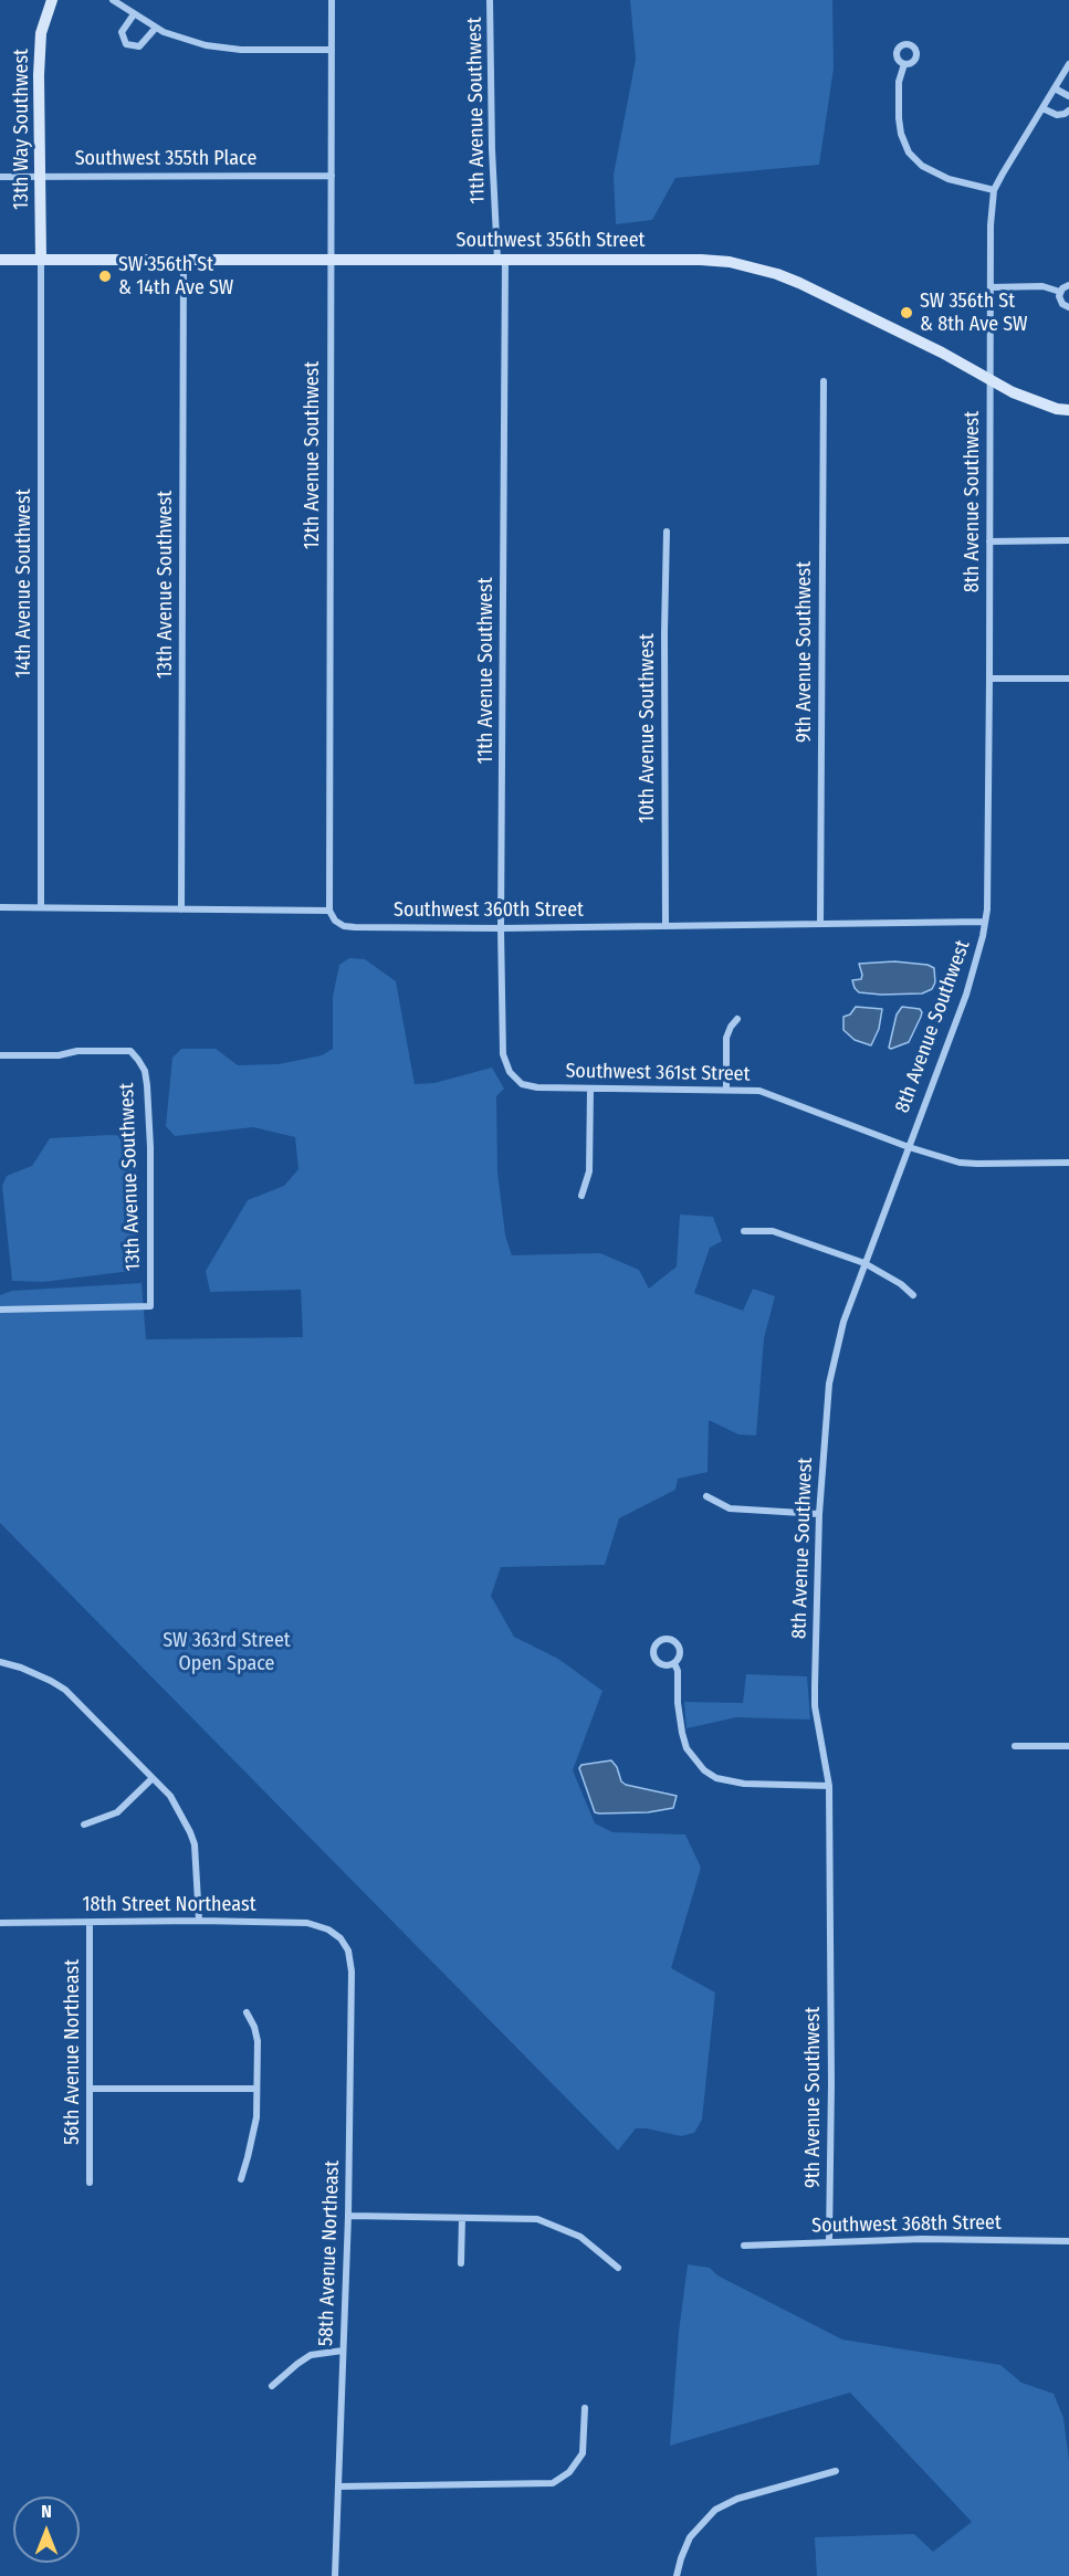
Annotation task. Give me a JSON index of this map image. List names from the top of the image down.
{
  "streets": {
    "main road": ["13th Way Southwest", "Southwest 356th Street"],
    "street": [
      "11th Avenue Southwest",
      "Southwest 355th Place",
      "12th Avenue Southwest",
      "8th Avenue Southwest",
      "14th Avenue Southwest",
      "13th Avenue Southwest",
      "9th Avenue Southwest",
      "10th Avenue Southwest",
      "Southwest 360th Street",
      "Southwest 361st Street",
      "18th Street Northeast",
      "56th Avenue Northeast",
      "Southwest 368th Street",
      "58th Avenue Northeast"
    ]
  },
  "crossings": [
    ["11th Avenue Southwest", "Southwest 356th Street"],
    ["11th Avenue Southwest", "Southwest 360th Street"],
    ["11th Avenue Southwest", "Southwest 361st Street"],
    ["13th Way Southwest", "Southwest 355th Place"],
    ["13th Way Southwest", "Southwest 356th Street"],
    ["13th Way Southwest", "14th Avenue Southwest"],
    ["Southwest 355th Place", "12th Avenue Southwest"],
    ["Southwest 356th Street", "12th Avenue Southwest"],
    ["Southwest 356th Street", "8th Avenue Southwest"],
    ["Southwest 356th Street", "14th Avenue Southwest"],
    ["Southwest 356th Street", "13th Avenue Southwest"],
    ["12th Avenue Southwest", "Southwest 360th Street"],
    ["8th Avenue Southwest", "9th Avenue Southwest"],
    ["8th Avenue Southwest", "Southwest 360th Street"],
    ["8th Avenue Southwest", "Southwest 361st Street"],
    ["9th Avenue Southwest", "Southwest 360th Street"],
    ["9th Avenue Southwest", "Southwest 368th Street"],
    ["10th Avenue Southwest", "Southwest 360th Street"],
    ["18th Street Northeast", "56th Avenue Northeast"],
    ["18th Street Northeast", "58th Avenue Northeast"]
  ],
  "parks": ["SW 363rd Street Open Space"],
  "places": ["SW 356th St & 14th Ave SW", "SW 356th St & 8th Ave SW"],
  "north": "top"
}
